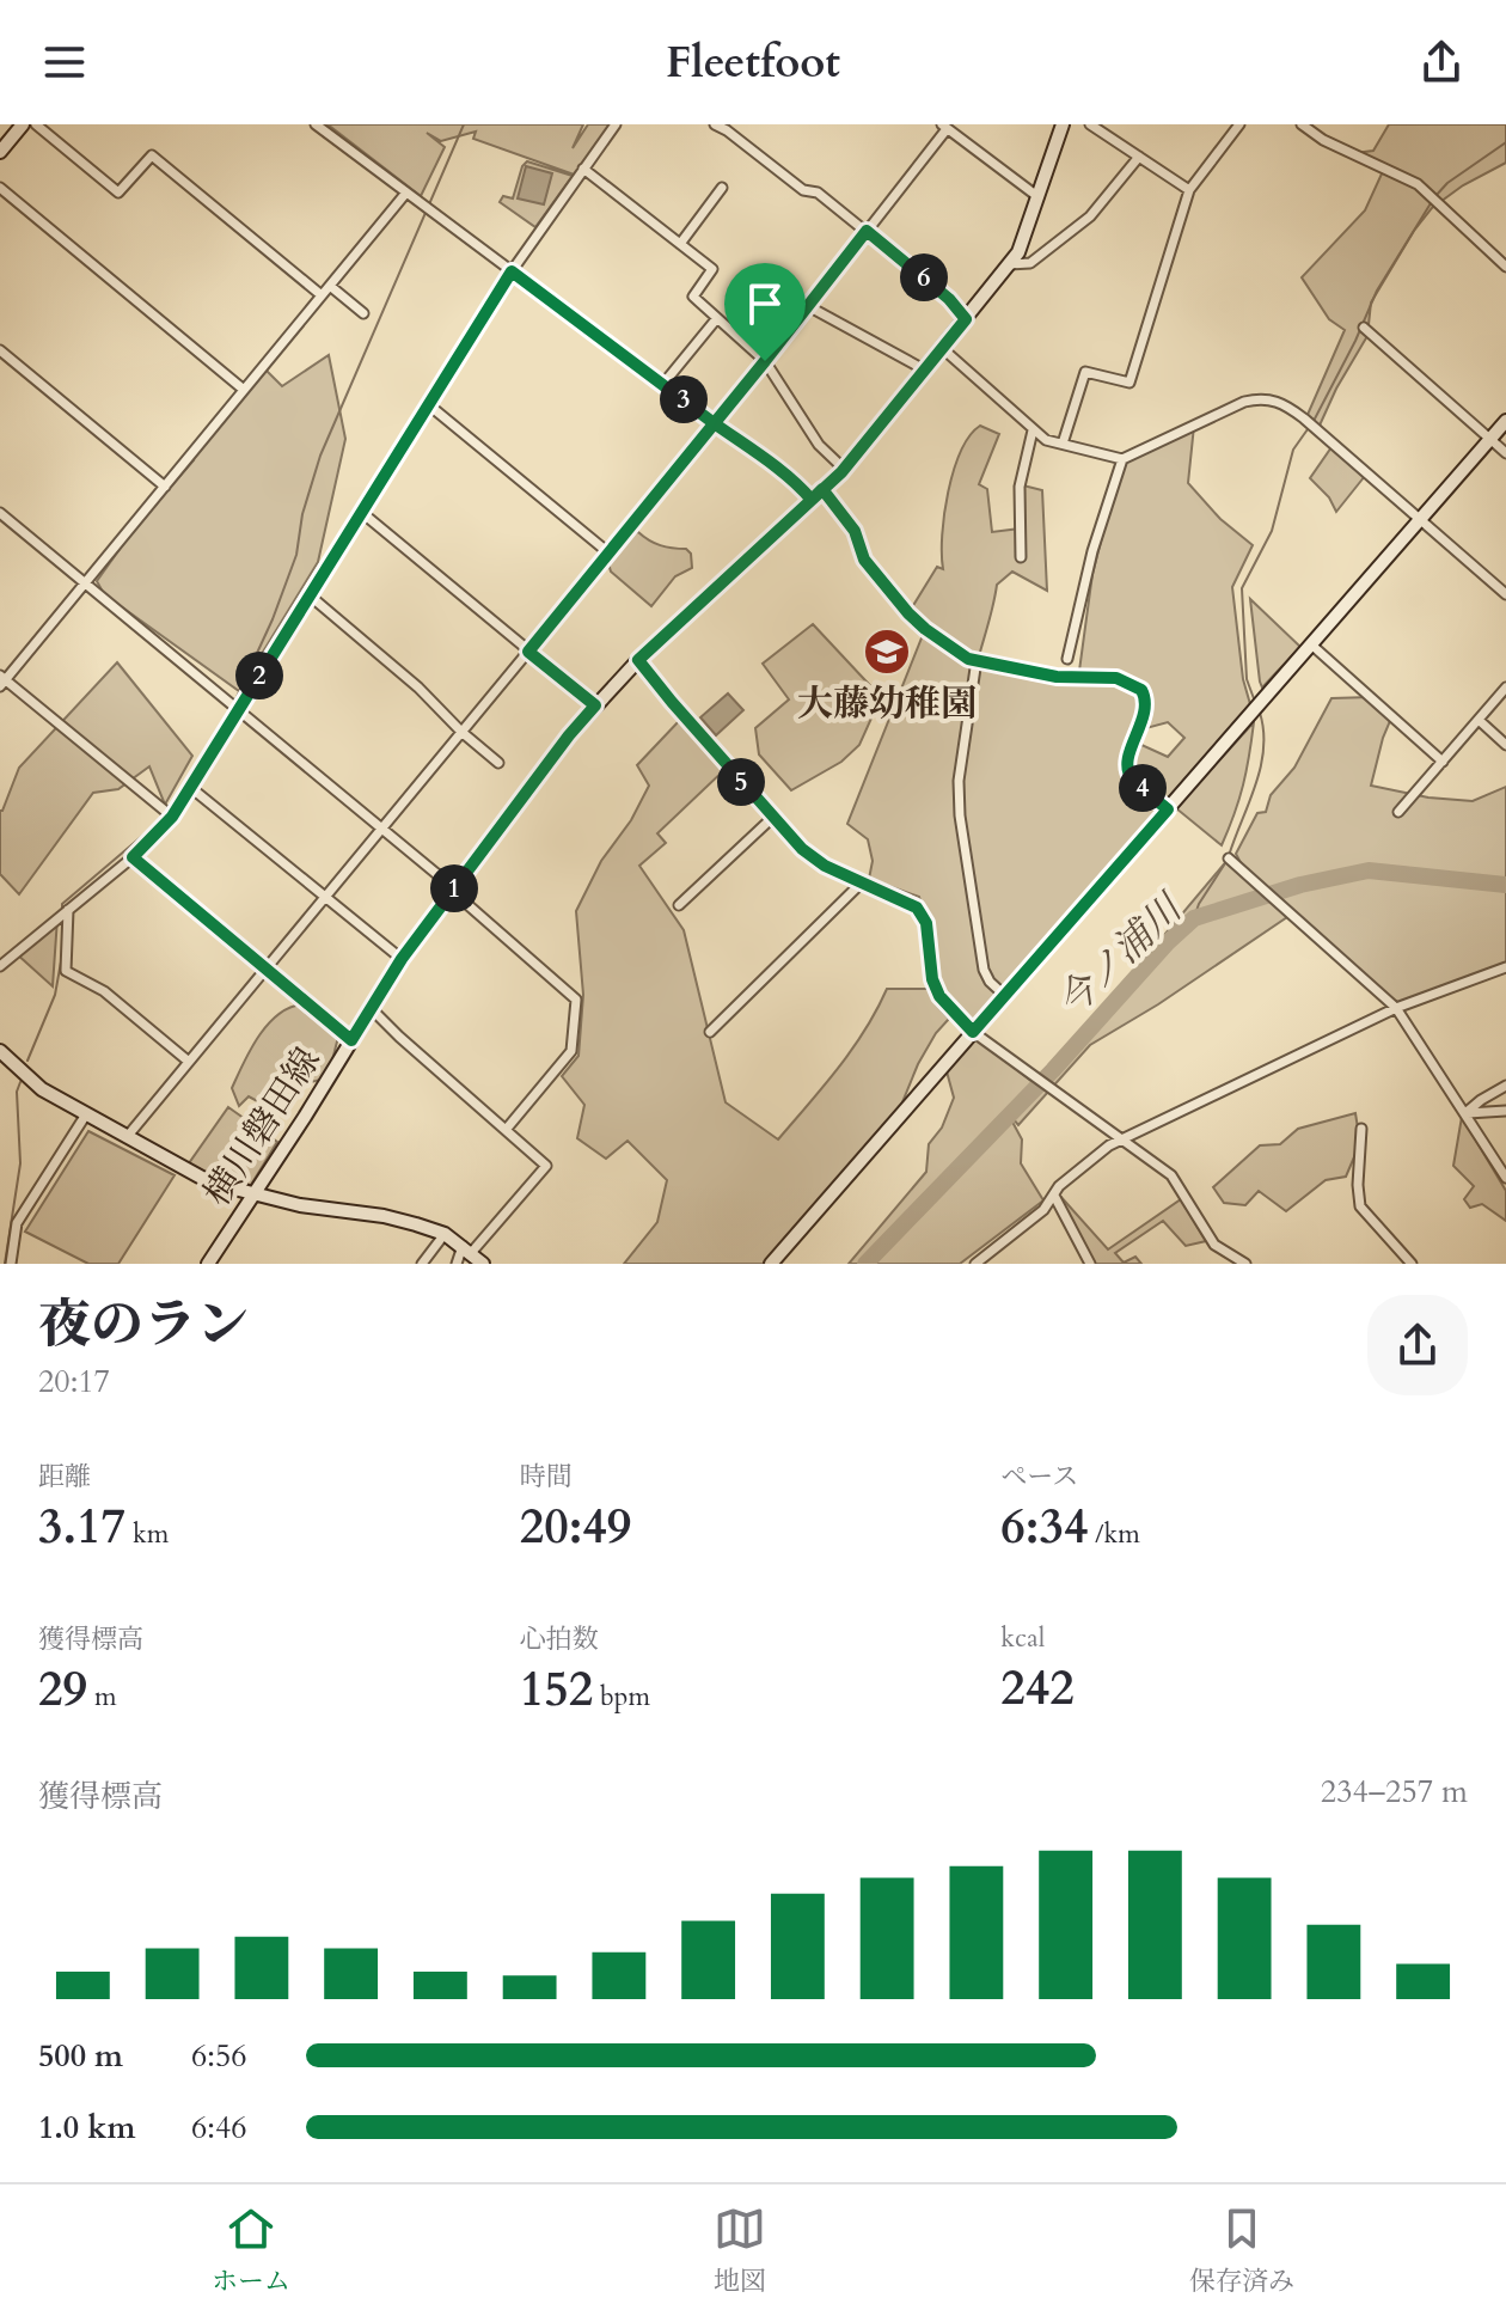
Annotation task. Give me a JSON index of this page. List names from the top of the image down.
{
  "streets": {
    "main road": ["横川磐田線"]
  },
  "water": ["今ノ浦川"],
  "places": {
    "school or university": ["大藤幼稚園"]
  },
  "page": {
    "header": "Fleetfoot",
    "pins": [
      "6",
      "3",
      "2",
      "5",
      "4",
      "1"
    ],
    "heading": ["夜のラン", "20:17"],
    "stats": [
      ["距離", "3.17 km"],
      ["時間", "20:49"],
      ["ペース", "6:34 /km"],
      ["獲得標高", "29 m"],
      ["心拍数", "152 bpm"],
      ["kcal", "242"]
    ],
    "chart": ["獲得標高", "234–257 m"],
    "list": [
      {
        "name": "500 m",
        "note": "6:56"
      },
      {
        "name": "1.0 km",
        "note": "6:46"
      }
    ],
    "tabs": ["ホーム", "地図", "保存済み"]
  }
}
